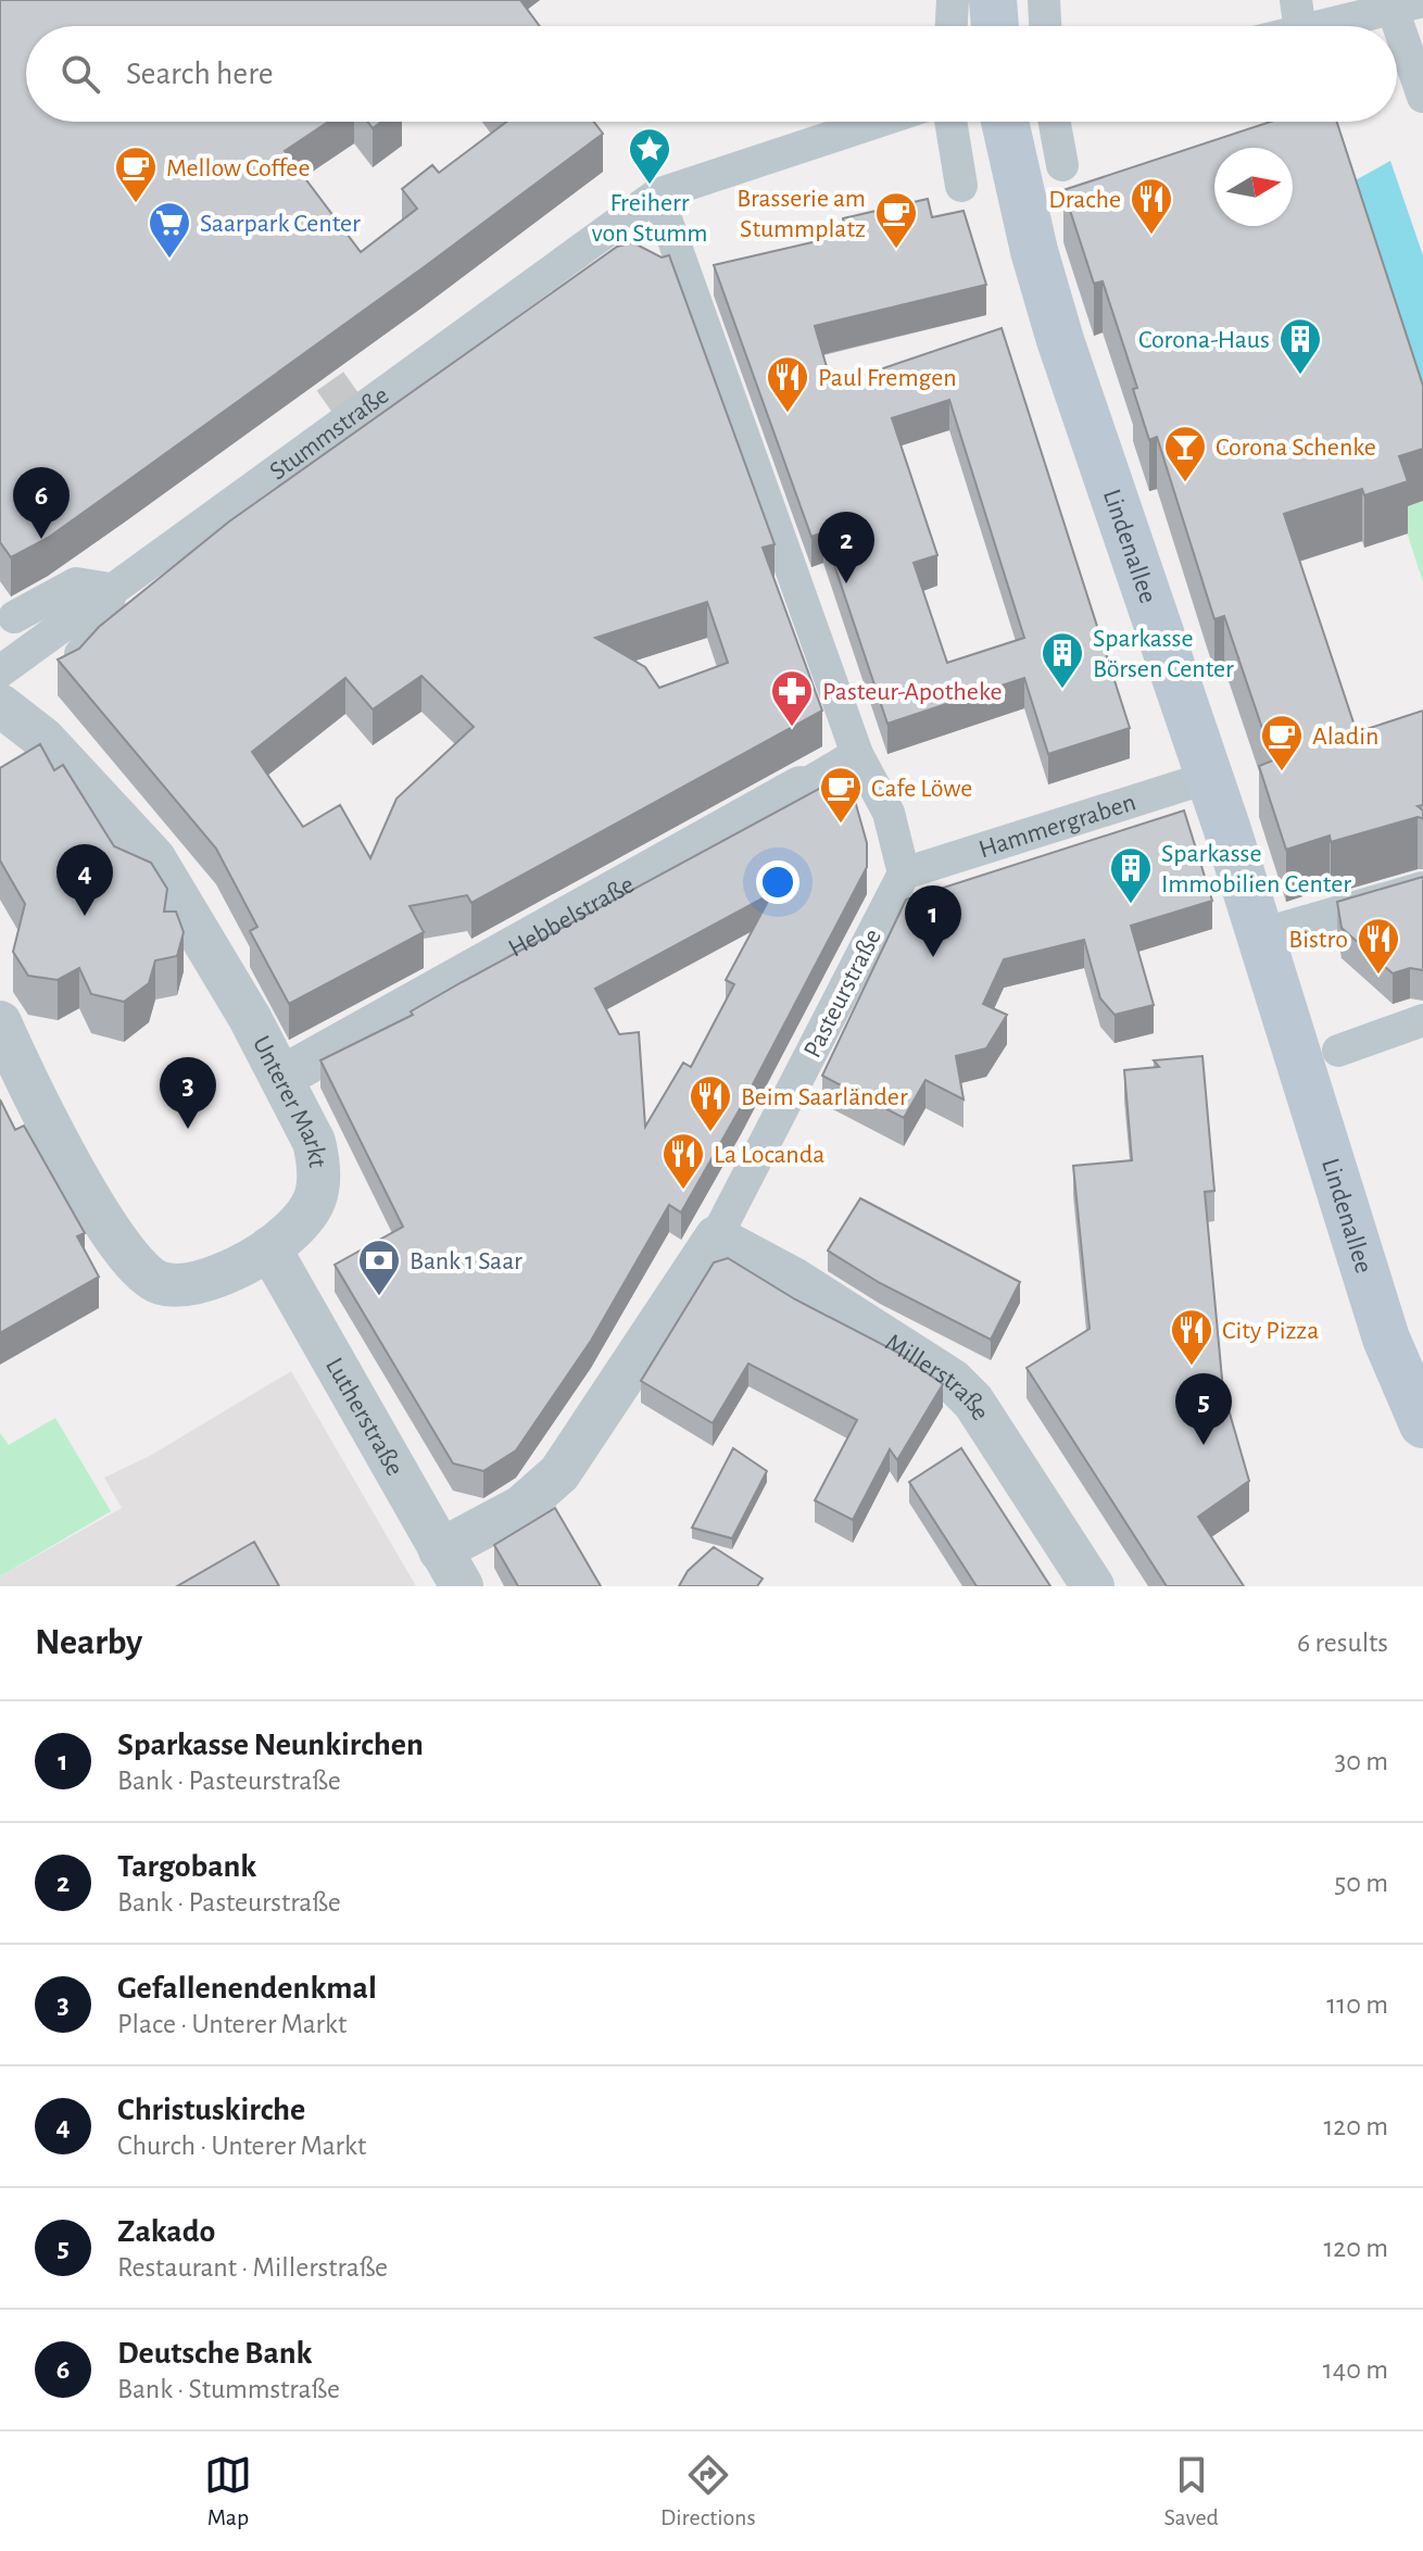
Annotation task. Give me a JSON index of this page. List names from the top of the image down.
{
  "streets": {
    "main road": ["Lindenallee"],
    "street": [
      "Stummstraße",
      "Hammergraben",
      "Hebbelstraße",
      "Pasteurstraße",
      "Unterer Markt",
      "Millerstraße",
      "Lutherstraße"
    ]
  },
  "crossings": [
    ["Lindenallee", "Hammergraben"],
    ["Hammergraben", "Pasteurstraße"],
    ["Hebbelstraße", "Unterer Markt"],
    ["Pasteurstraße", "Millerstraße"],
    ["Pasteurstraße", "Lutherstraße"],
    ["Unterer Markt", "Lutherstraße"]
  ],
  "places": {
    "place": ["Freiherr von Stumm"],
    "cafe": [
      "Mellow Coffee",
      "Brasserie am Stummplatz",
      "Aladin",
      "Cafe Löwe"
    ],
    "restaurant": [
      "Drache",
      "Paul Fremgen",
      "Bistro",
      "Beim Saarländer",
      "La Locanda",
      "City Pizza"
    ],
    "supermarket": ["Saarpark Center"],
    "building": ["Corona-Haus", "Sparkasse Börsen Center", "Sparkasse Immobilien Center"],
    "bar": ["Corona Schenke"],
    "pharmacy": ["Pasteur-Apotheke"],
    "bank": ["Bank 1 Saar"]
  },
  "north": "right",
  "page": {
    "search": "Search here",
    "pins": [
      "6",
      "2",
      "4",
      "1",
      "3",
      "5"
    ],
    "heading": ["Nearby", "6 results"],
    "list": [
      {
        "mark": "1",
        "name": "Sparkasse Neunkirchen",
        "note": "Bank · Pasteurstraße",
        "value": "30 m"
      },
      {
        "mark": "2",
        "name": "Targobank",
        "note": "Bank · Pasteurstraße",
        "value": "50 m"
      },
      {
        "mark": "3",
        "name": "Gefallenendenkmal",
        "note": "Place · Unterer Markt",
        "value": "110 m"
      },
      {
        "mark": "4",
        "name": "Christuskirche",
        "note": "Church · Unterer Markt",
        "value": "120 m"
      },
      {
        "mark": "5",
        "name": "Zakado",
        "note": "Restaurant · Millerstraße",
        "value": "120 m"
      },
      {
        "mark": "6",
        "name": "Deutsche Bank",
        "note": "Bank · Stummstraße",
        "value": "140 m"
      }
    ],
    "nav": ["Map", "Directions", "Saved"]
  }
}
